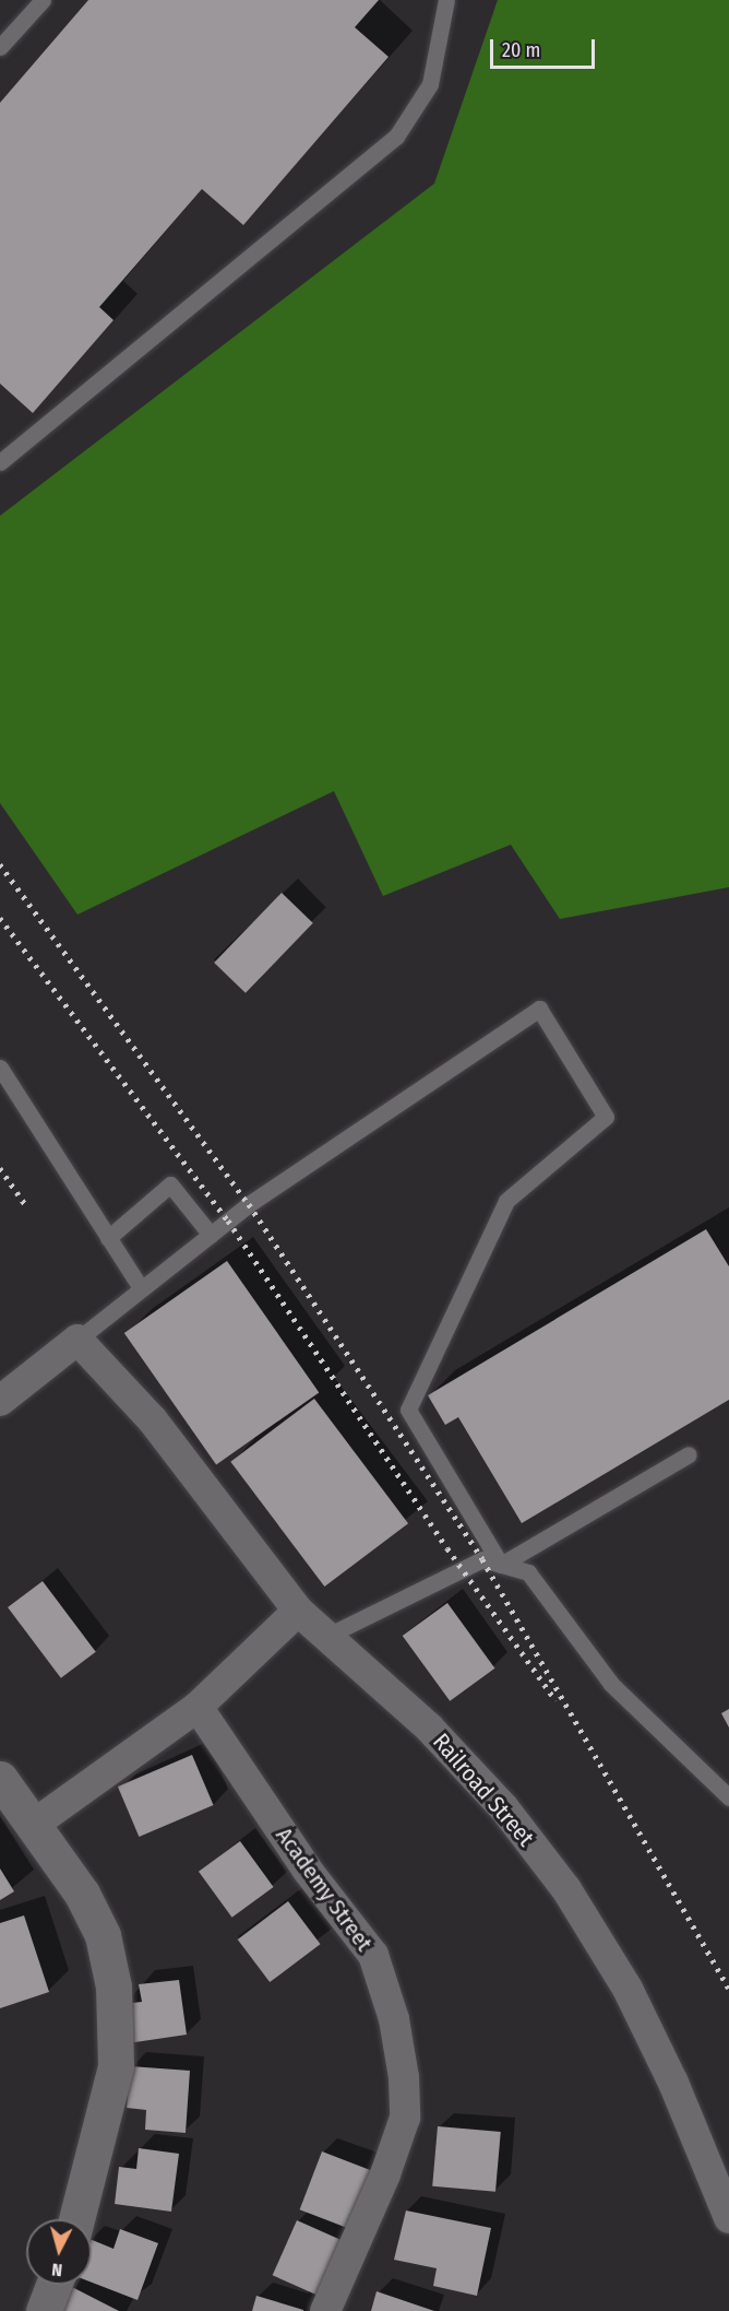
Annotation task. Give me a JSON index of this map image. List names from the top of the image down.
{
  "streets": {
    "street": ["Railroad Street", "Academy Street"]
  },
  "scale_bar": "20 m",
  "north": "bottom"
}
